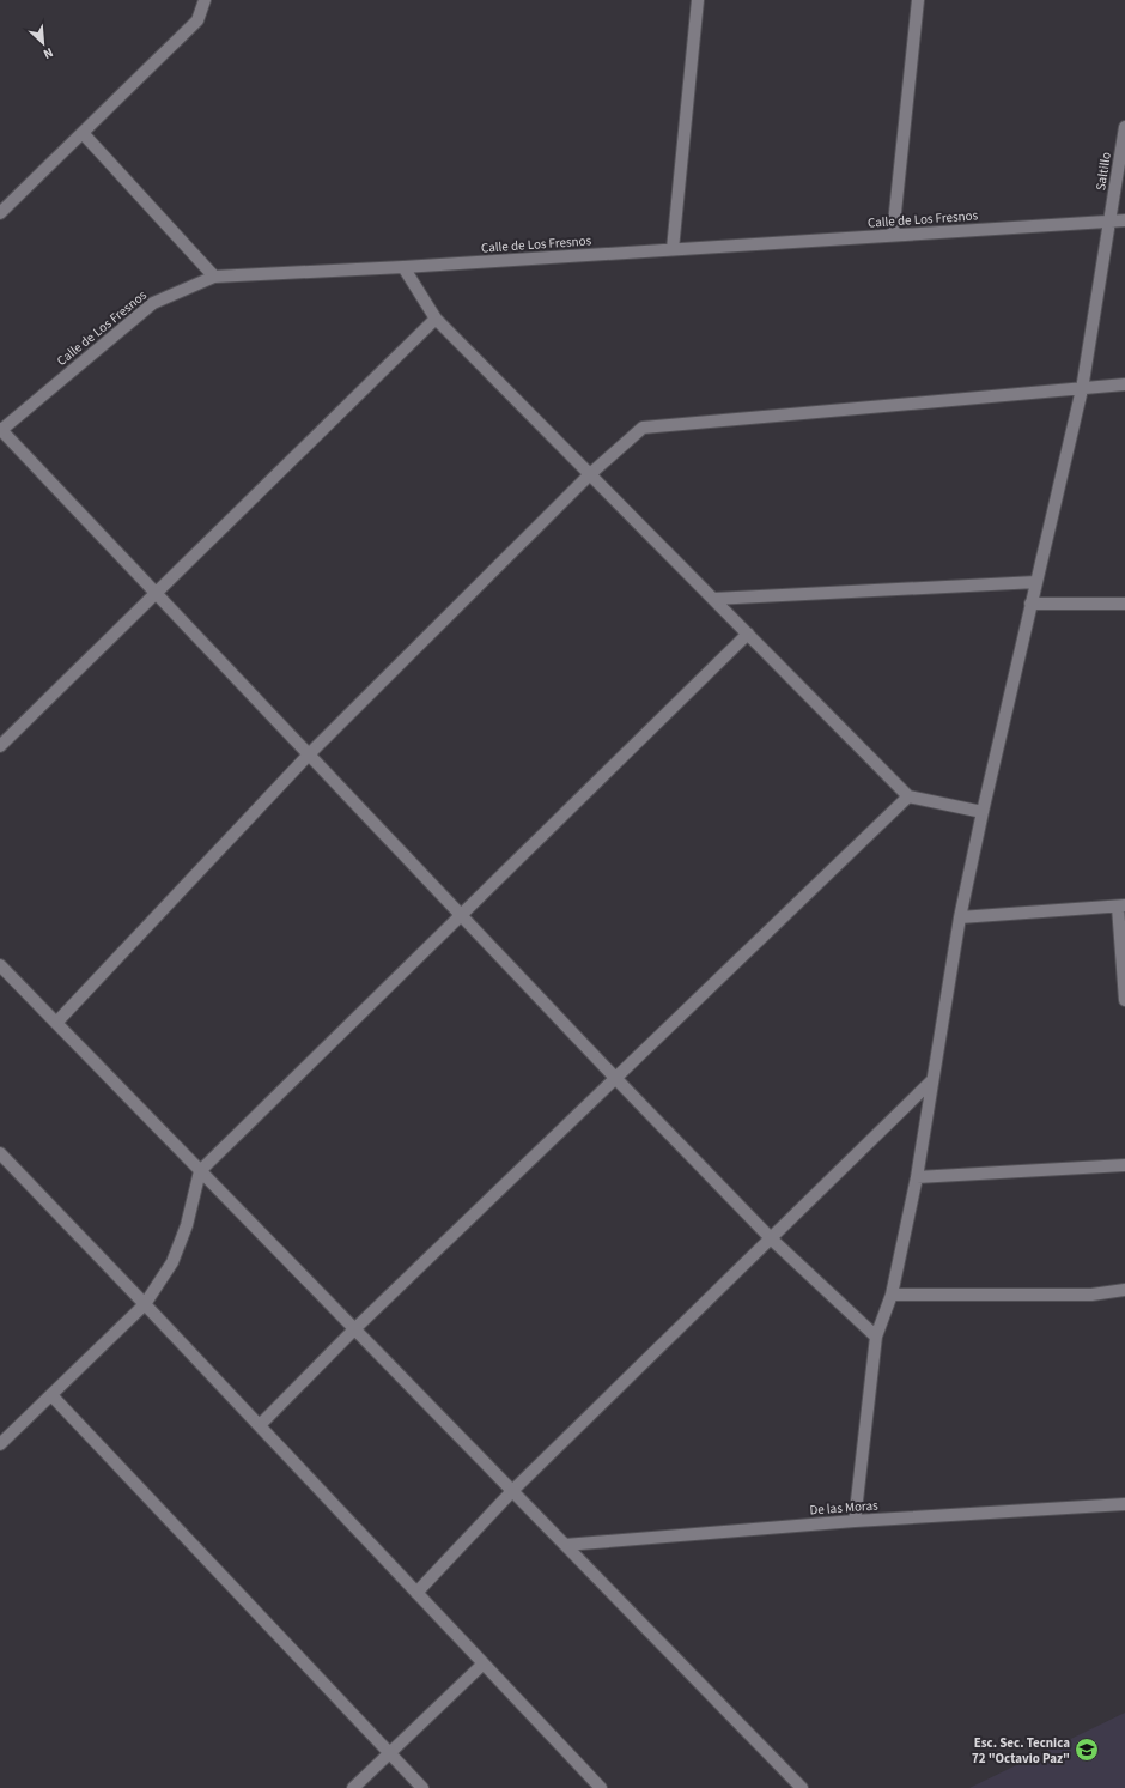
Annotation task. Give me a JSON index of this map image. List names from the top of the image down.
{
  "streets": {
    "street": ["Saltillo", "Calle de Los Fresnos", "De las Moras"]
  },
  "crossings": [
    ["Saltillo", "Calle de Los Fresnos"],
    ["Saltillo", "De las Moras"]
  ],
  "places": {
    "school or university": ["Esc. Sec. Tecnica 72 \"Octavio Paz\""]
  },
  "north": "bottom right"
}
